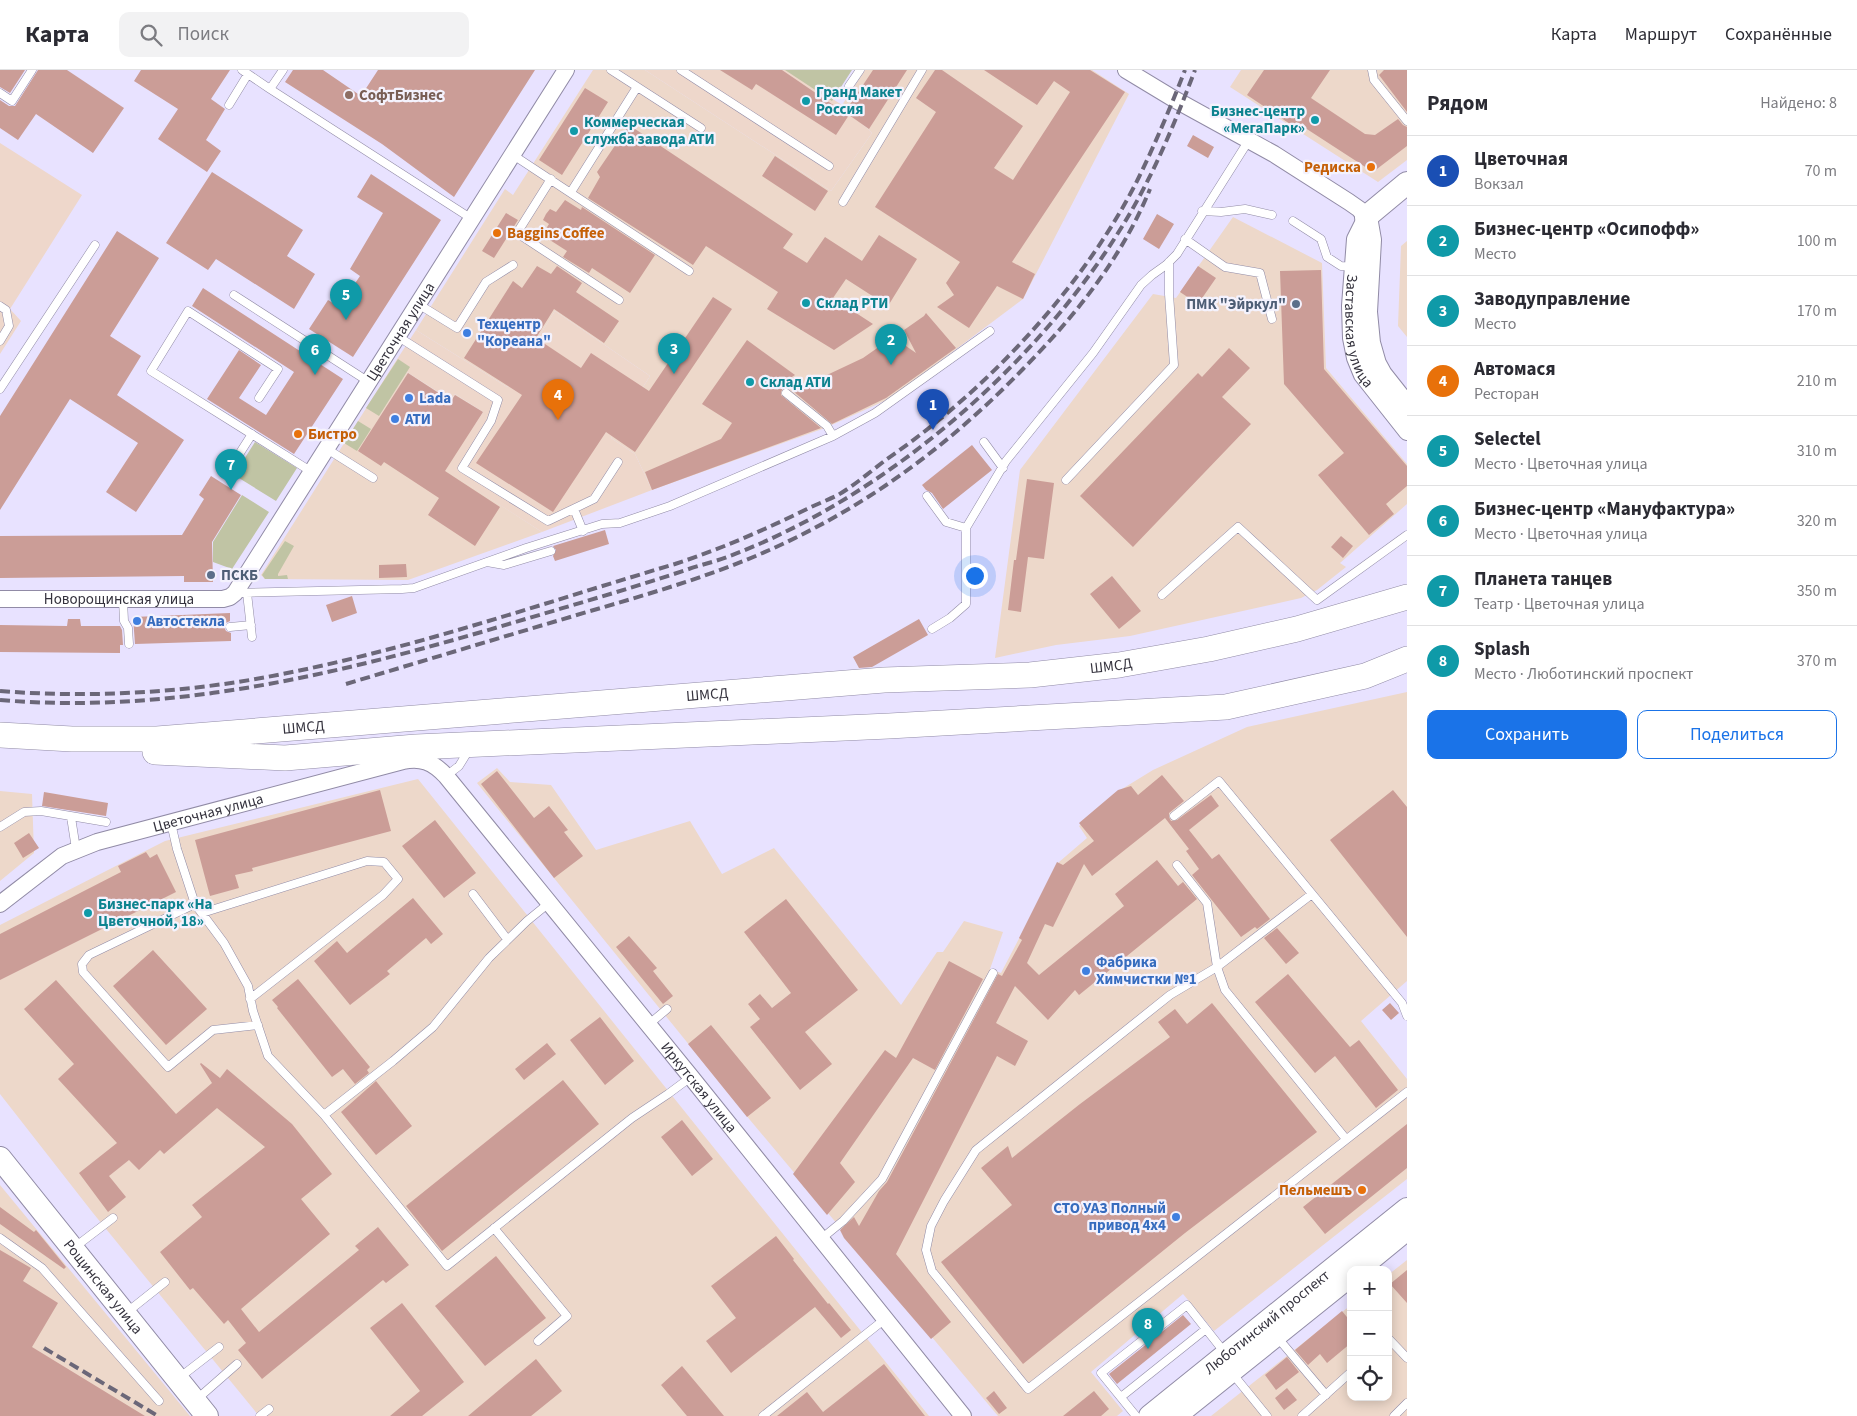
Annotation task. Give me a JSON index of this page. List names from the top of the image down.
{
  "streets": {
    "main road": ["ШМСД"],
    "street": [
      "Заставская улица",
      "Цветочная улица",
      "Новорощинская улица",
      "Иркутская улица",
      "Рощинская улица",
      "Люботинский проспект"
    ]
  },
  "crossings": [
    ["Цветочная улица", "Новорощинская улица"],
    ["Цветочная улица", "Иркутская улица"]
  ],
  "places": [
    "СофтБизнес",
    "Гранд Макет Россия",
    "Бизнес-центр «МегаПарк»",
    "Коммерческая служба завода АТИ",
    "Редиска",
    "Baggins Coffee",
    "Склад РТИ",
    "ПМК \"Эйркул\"",
    "Техцентр \"Кореана\"",
    "Склад АТИ",
    "Lada",
    "АТИ",
    "Бистро",
    "ПСКБ",
    "Автостекла",
    "Бизнес-парк «На Цветочной, 18»",
    "Фабрика Химчистки №1",
    "Пельмешъ",
    "СТО УАЗ Полный привод 4х4"
  ],
  "page": {
    "header": "Карта",
    "search": "Поиск",
    "nav": ["Карта", "Маршрут", "Сохранённые"],
    "heading": ["Рядом", "Найдено: 8"],
    "list": [
      {
        "mark": "1",
        "name": "Цветочная",
        "note": "Вокзал",
        "value": "70 m"
      },
      {
        "mark": "2",
        "name": "Бизнес-центр «Осипофф»",
        "note": "Место",
        "value": "100 m"
      },
      {
        "mark": "3",
        "name": "Заводуправление",
        "note": "Место",
        "value": "170 m"
      },
      {
        "mark": "4",
        "name": "Автомася",
        "note": "Ресторан",
        "value": "210 m"
      },
      {
        "mark": "5",
        "name": "Selectel",
        "note": "Место · Цветочная улица",
        "value": "310 m"
      },
      {
        "mark": "6",
        "name": "Бизнес-центр «Мануфактура»",
        "note": "Место · Цветочная улица",
        "value": "320 m"
      },
      {
        "mark": "7",
        "name": "Планета танцев",
        "note": "Театр · Цветочная улица",
        "value": "350 m"
      },
      {
        "mark": "8",
        "name": "Splash",
        "note": "Место · Люботинский проспект",
        "value": "370 m"
      }
    ],
    "pins": [
      "5",
      "2",
      "3",
      "6",
      "4",
      "1",
      "7",
      "8"
    ],
    "buttons": ["Сохранить", "Поделиться"],
    "map_buttons": ["+", "−"]
  }
}
